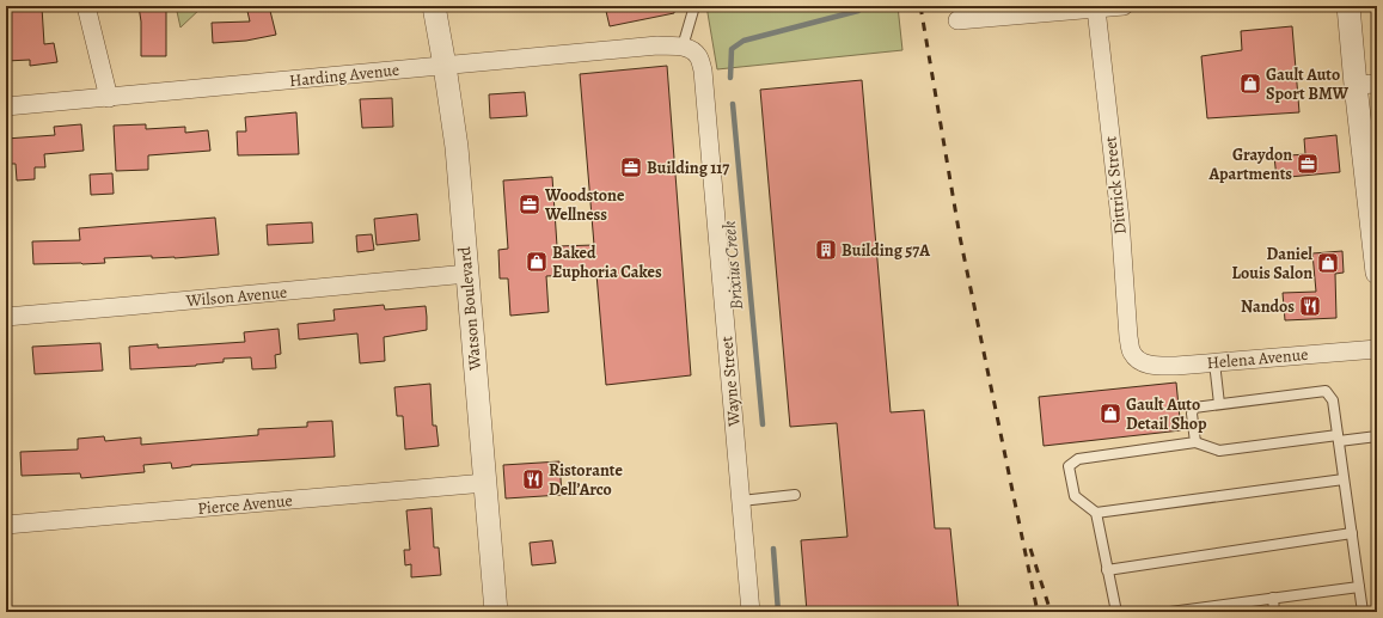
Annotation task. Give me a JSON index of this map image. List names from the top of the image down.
{
  "streets": {
    "street": [
      "Harding Avenue",
      "Dittrick Street",
      "Wilson Avenue",
      "Watson Boulevard",
      "Helena Avenue",
      "Wayne Street",
      "Pierce Avenue"
    ]
  },
  "crossings": [
    ["Harding Avenue", "Watson Boulevard"],
    ["Harding Avenue", "Wayne Street"],
    ["Dittrick Street", "Helena Avenue"],
    ["Wilson Avenue", "Watson Boulevard"],
    ["Watson Boulevard", "Pierce Avenue"]
  ],
  "water": ["Brixius Creek"],
  "places": {
    "shop": [
      "Gault Auto Sport BMW",
      "Baked Euphoria Cakes",
      "Daniel Louis Salon",
      "Gault Auto Detail Shop"
    ],
    "office": ["Graydon Apartments", "Building 117", "Woodstone Wellness"],
    "building": ["Building 57A"],
    "restaurant": ["Nandos", "Ristorante Dell’Arco"]
  }
}
